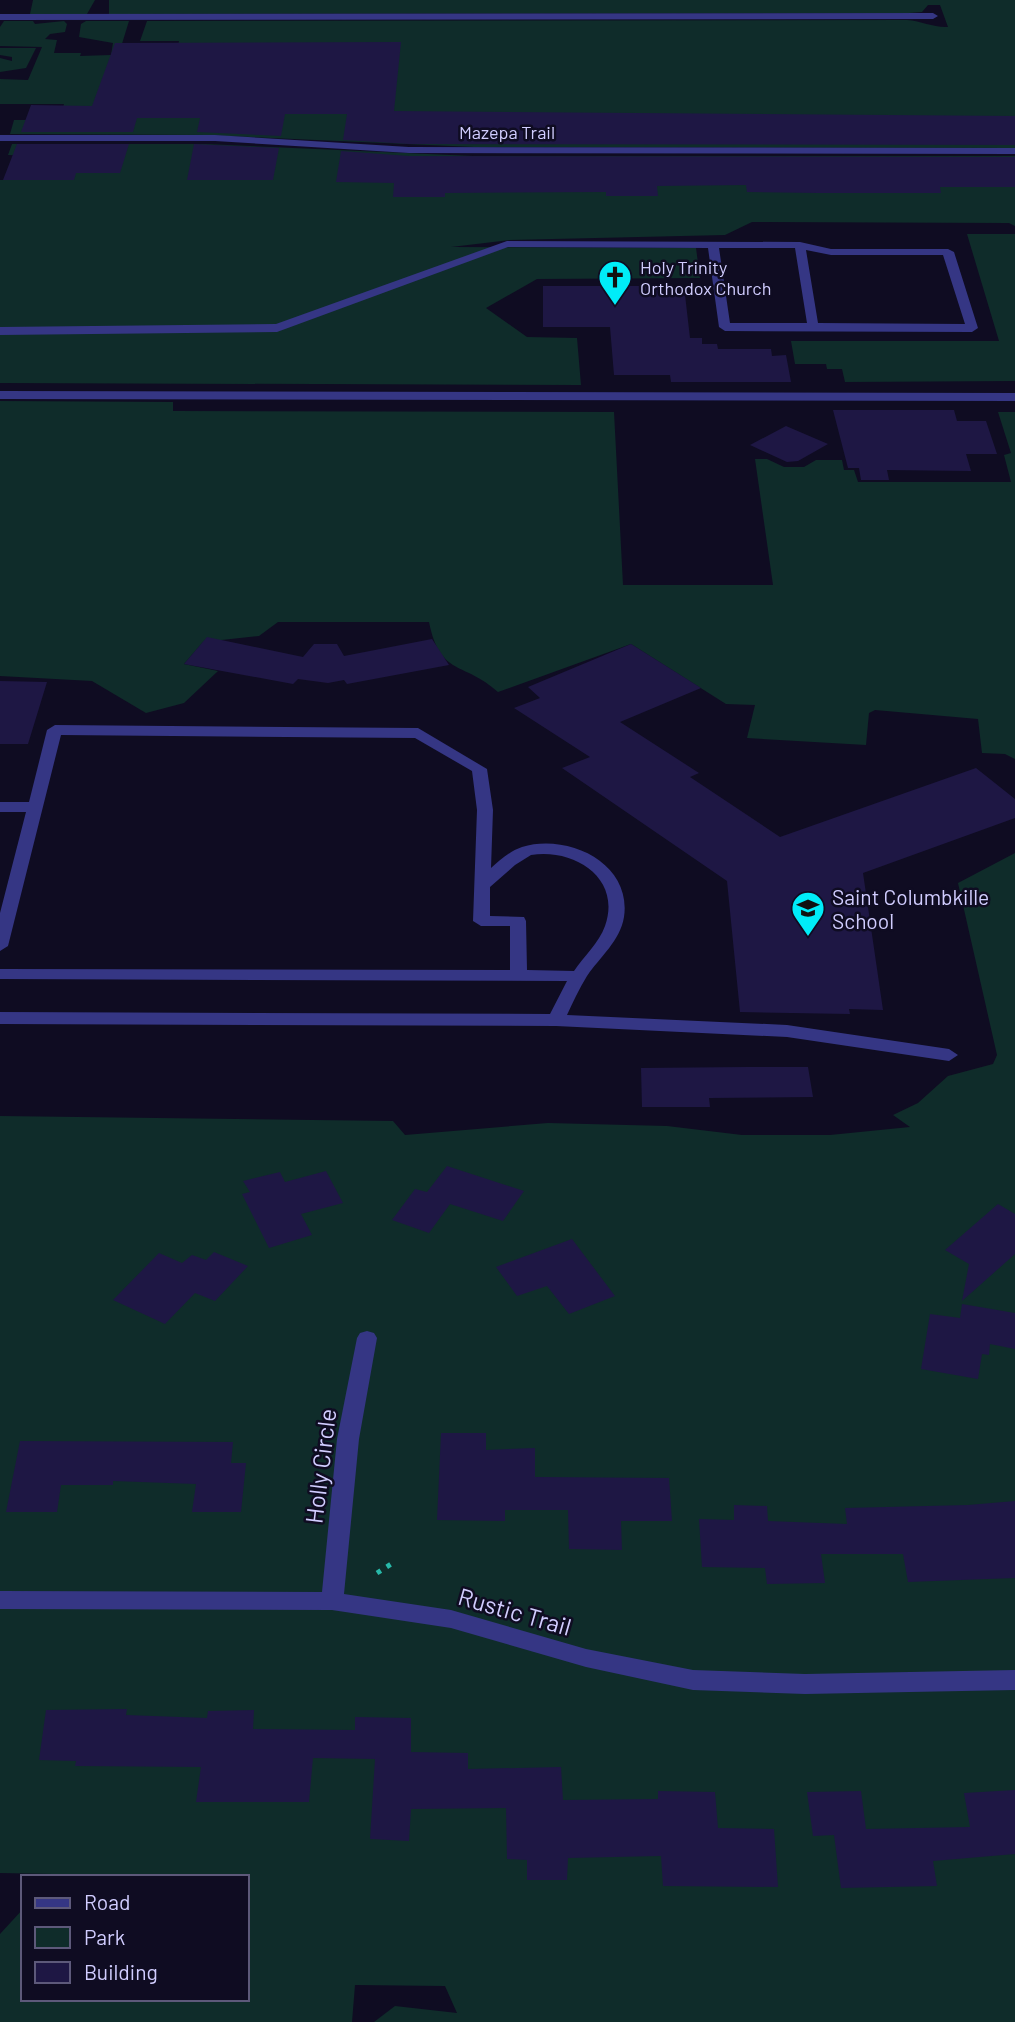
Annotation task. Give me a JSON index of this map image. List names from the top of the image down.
{
  "streets": {
    "street": ["Mazepa Trail", "Holly Circle", "Rustic Trail"]
  },
  "crossings": [
    ["Holly Circle", "Rustic Trail"]
  ],
  "places": {
    "church": ["Holy Trinity Orthodox Church"],
    "school or university": ["Saint Columbkille School"]
  },
  "legend": ["Road", "Park", "Building"]
}
